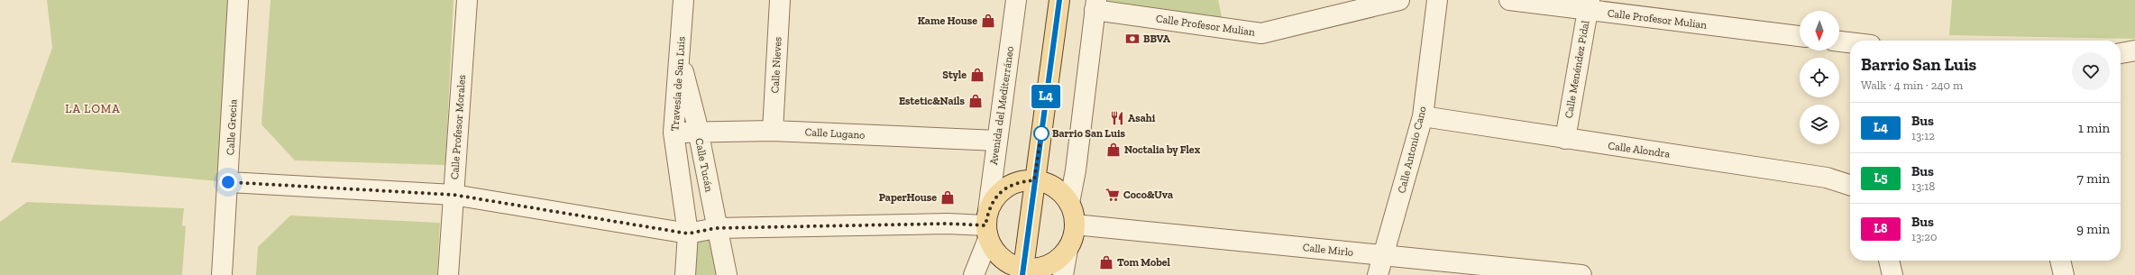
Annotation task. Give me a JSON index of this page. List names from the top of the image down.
{
  "streets": {
    "main road": ["Avenida del Mediterráneo"],
    "street": [
      "Calle Profesor Mulian",
      "Calle Nieves",
      "Calle Menéndez Pidal",
      "Travesía de San Luis",
      "Calle Grecia",
      "Calle Profesor Morales",
      "Calle Lugano",
      "Calle Antonio Cano",
      "Calle Alondra",
      "Calle Tucán",
      "Calle Mirlo"
    ]
  },
  "crossings": [
    ["Calle Profesor Mulian", "Calle Menéndez Pidal"],
    ["Calle Profesor Mulian", "Avenida del Mediterráneo"],
    ["Calle Nieves", "Calle Lugano"],
    ["Calle Menéndez Pidal", "Calle Alondra"],
    ["Travesía de San Luis", "Calle Lugano"],
    ["Travesía de San Luis", "Calle Tucán"],
    ["Avenida del Mediterráneo", "Calle Lugano"],
    ["Avenida del Mediterráneo", "Calle Mirlo"],
    ["Calle Lugano", "Calle Tucán"],
    ["Calle Antonio Cano", "Calle Alondra"],
    ["Calle Antonio Cano", "Calle Mirlo"]
  ],
  "districts": ["LA LOMA"],
  "places": {
    "shop": [
      "Kame House",
      "Style",
      "Estetic&Nails",
      "Noctalia by Flex",
      "PaperHouse",
      "Tom Mobel"
    ],
    "bank": ["BBVA"],
    "restaurant": ["Asahi"],
    "other": ["Barrio San Luis"],
    "supermarket": ["Coco&Uva"]
  },
  "lines": ["bus line L4"],
  "north": "bottom",
  "page": {
    "on_map": "L4",
    "heading": ["Barrio San Luis", "Walk · 4 min · 240 m"],
    "list": [
      {
        "mark": "L4",
        "name": "Bus",
        "note": "13:12",
        "value": "1 min"
      },
      {
        "mark": "L5",
        "name": "Bus",
        "note": "13:18",
        "value": "7 min"
      },
      {
        "mark": "L8",
        "name": "Bus",
        "note": "13:20",
        "value": "9 min"
      }
    ]
  }
}
